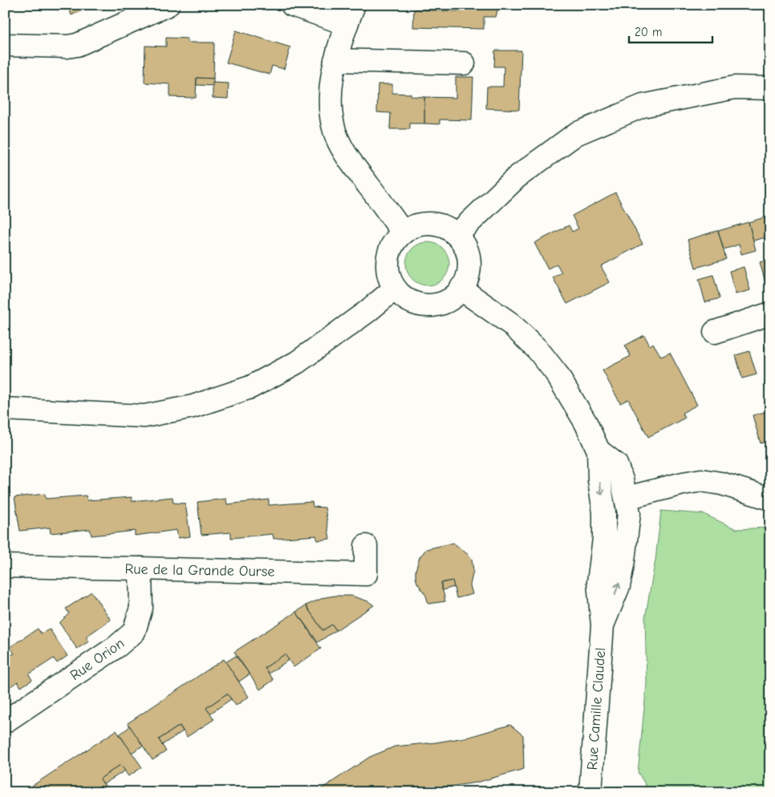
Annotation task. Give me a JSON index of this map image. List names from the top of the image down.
{
  "streets": {
    "street": ["Rue de la Grande Ourse", "Rue Orion", "Rue Camille Claudel"]
  },
  "crossings": [
    ["Rue de la Grande Ourse", "Rue Orion"]
  ],
  "scale_bar": "20 m"
}
